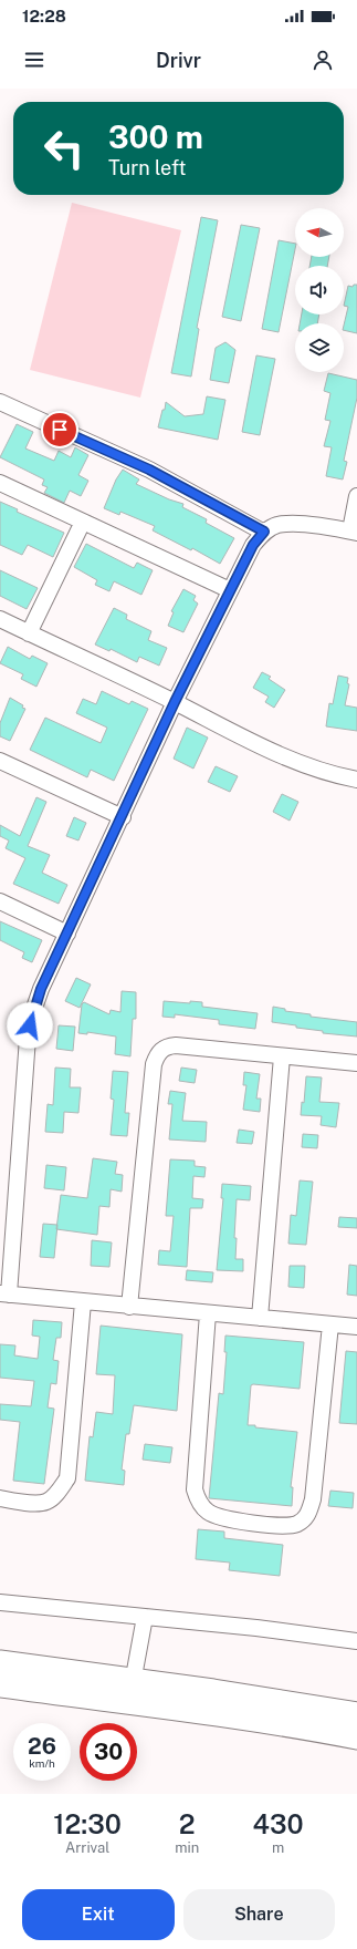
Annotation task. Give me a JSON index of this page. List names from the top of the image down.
{
  "north": "left",
  "page": {
    "status": "12:28",
    "header": "Drivr",
    "turn": ["300 m", "Turn left"],
    "speed": "26 km/h",
    "limit": "30",
    "eta": [
      "12:30",
      "Arrival",
      "2",
      "min",
      "430",
      "m"
    ],
    "buttons": ["Exit", "Share"]
  }
}
